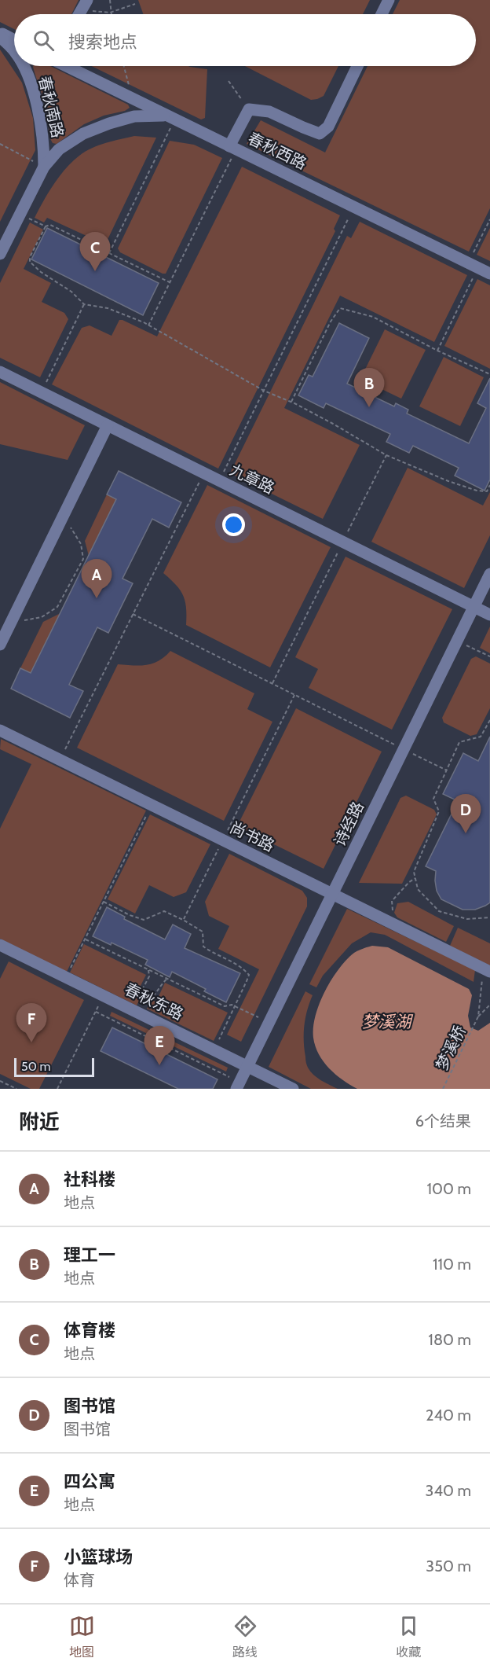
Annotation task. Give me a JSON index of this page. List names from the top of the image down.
{
  "streets": {
    "lane": [
      "春秋南路",
      "春秋西路",
      "九章路",
      "诗经路",
      "尚书路",
      "春秋东路"
    ],
    "path": ["梦溪桥"]
  },
  "crossings": [
    ["春秋南路", "春秋西路"],
    ["九章路", "诗经路"],
    ["诗经路", "尚书路"],
    ["诗经路", "春秋东路"]
  ],
  "water": ["梦溪湖"],
  "scale_bar": "50 m",
  "page": {
    "search": "搜索地点",
    "pins": [
      "C",
      "B",
      "A",
      "D",
      "F",
      "E"
    ],
    "scale": "50 m",
    "heading": ["附近", "6个结果"],
    "list": [
      {
        "mark": "A",
        "name": "社科楼",
        "note": "地点",
        "value": "100 m"
      },
      {
        "mark": "B",
        "name": "理工一",
        "note": "地点",
        "value": "110 m"
      },
      {
        "mark": "C",
        "name": "体育楼",
        "note": "地点",
        "value": "180 m"
      },
      {
        "mark": "D",
        "name": "图书馆",
        "note": "图书馆",
        "value": "240 m"
      },
      {
        "mark": "E",
        "name": "四公寓",
        "note": "地点",
        "value": "340 m"
      },
      {
        "mark": "F",
        "name": "小篮球场",
        "note": "体育",
        "value": "350 m"
      }
    ],
    "nav": ["地图", "路线", "收藏"]
  }
}
